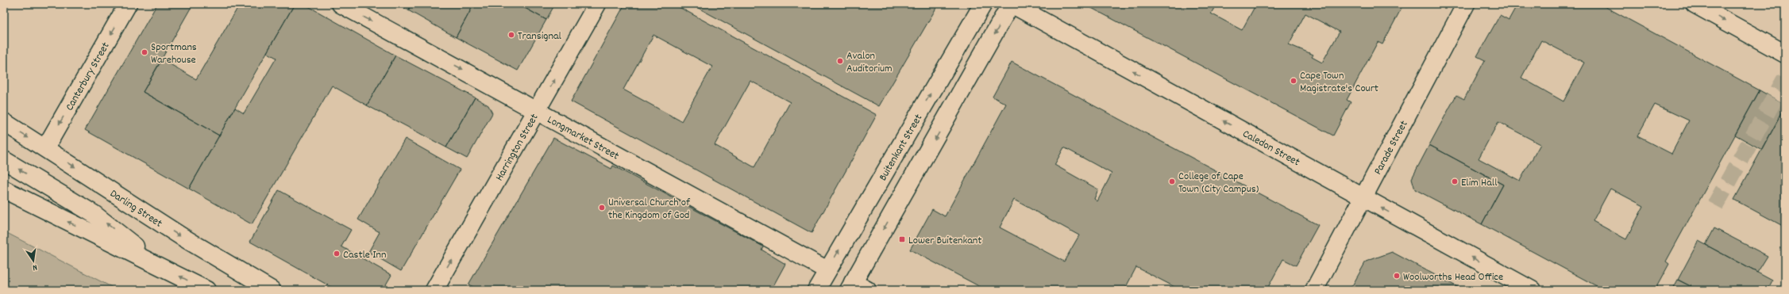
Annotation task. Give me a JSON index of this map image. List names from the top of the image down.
{
  "streets": {
    "street": [
      "Canterbury Street",
      "Longmarket Street",
      "Buitenkant Street",
      "Harrington Street",
      "Caledon Street",
      "Parade Street",
      "Darling Street"
    ]
  },
  "crossings": [
    ["Canterbury Street", "Darling Street"],
    ["Longmarket Street", "Buitenkant Street"],
    ["Longmarket Street", "Harrington Street"],
    ["Caledon Street", "Parade Street"]
  ],
  "one_way": [
    "Canterbury Street",
    "Longmarket Street",
    "Harrington Street",
    "Caledon Street"
  ],
  "places": {
    "other": [
      "Transignal",
      "Sportmans Warehouse",
      "Avalon Auditorium",
      "Cape Town Magistrate's Court",
      "College of Cape Town (City Campus)",
      "Elim Hall",
      "Universal Church of the Kingdom of God",
      "Castle Inn",
      "Woolworths Head Office"
    ],
    "transit": ["Lower Buitenkant"]
  },
  "north": "bottom"
}
